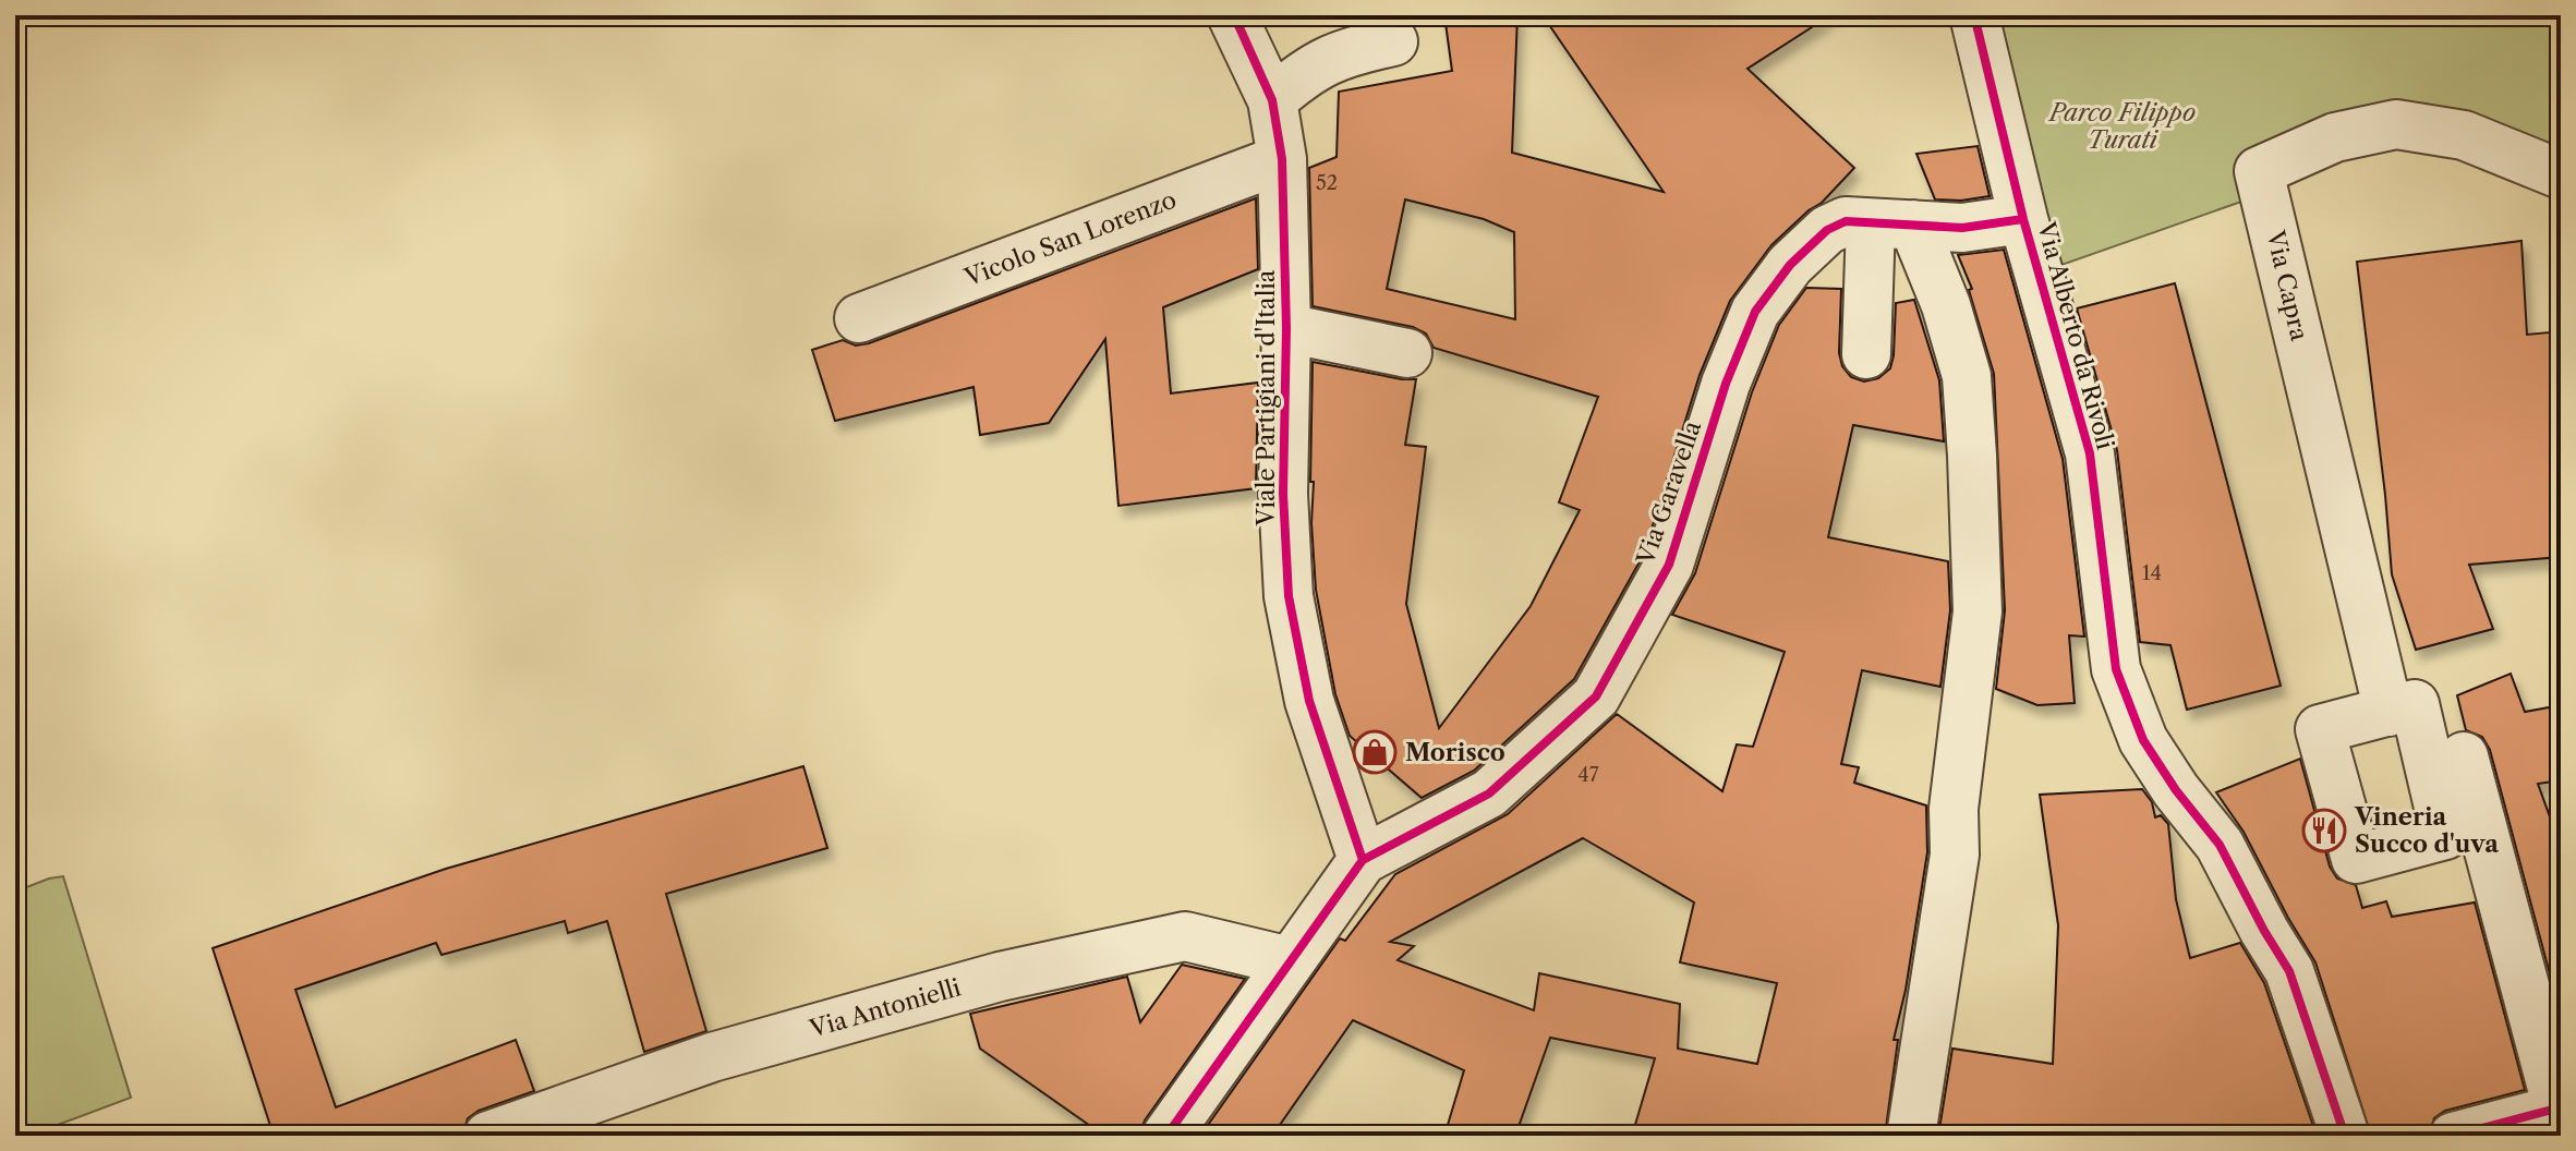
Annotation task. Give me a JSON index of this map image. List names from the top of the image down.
{
  "streets": {
    "street": [
      "Vicolo San Lorenzo",
      "Via Capra",
      "Via Alberto da Rivoli",
      "Viale Partigiani d'Italia",
      "Via Garavella",
      "Via Antonielli"
    ]
  },
  "crossings": [
    ["Vicolo San Lorenzo", "Viale Partigiani d'Italia"],
    ["Via Alberto da Rivoli", "Via Garavella"],
    ["Viale Partigiani d'Italia", "Via Garavella"]
  ],
  "parks": ["Parco Filippo Turati"],
  "places": {
    "shop": ["Morisco"],
    "restaurant": ["Vineria Succo d'uva"]
  },
  "house_numbers": ["52", "14", "47"]
}
